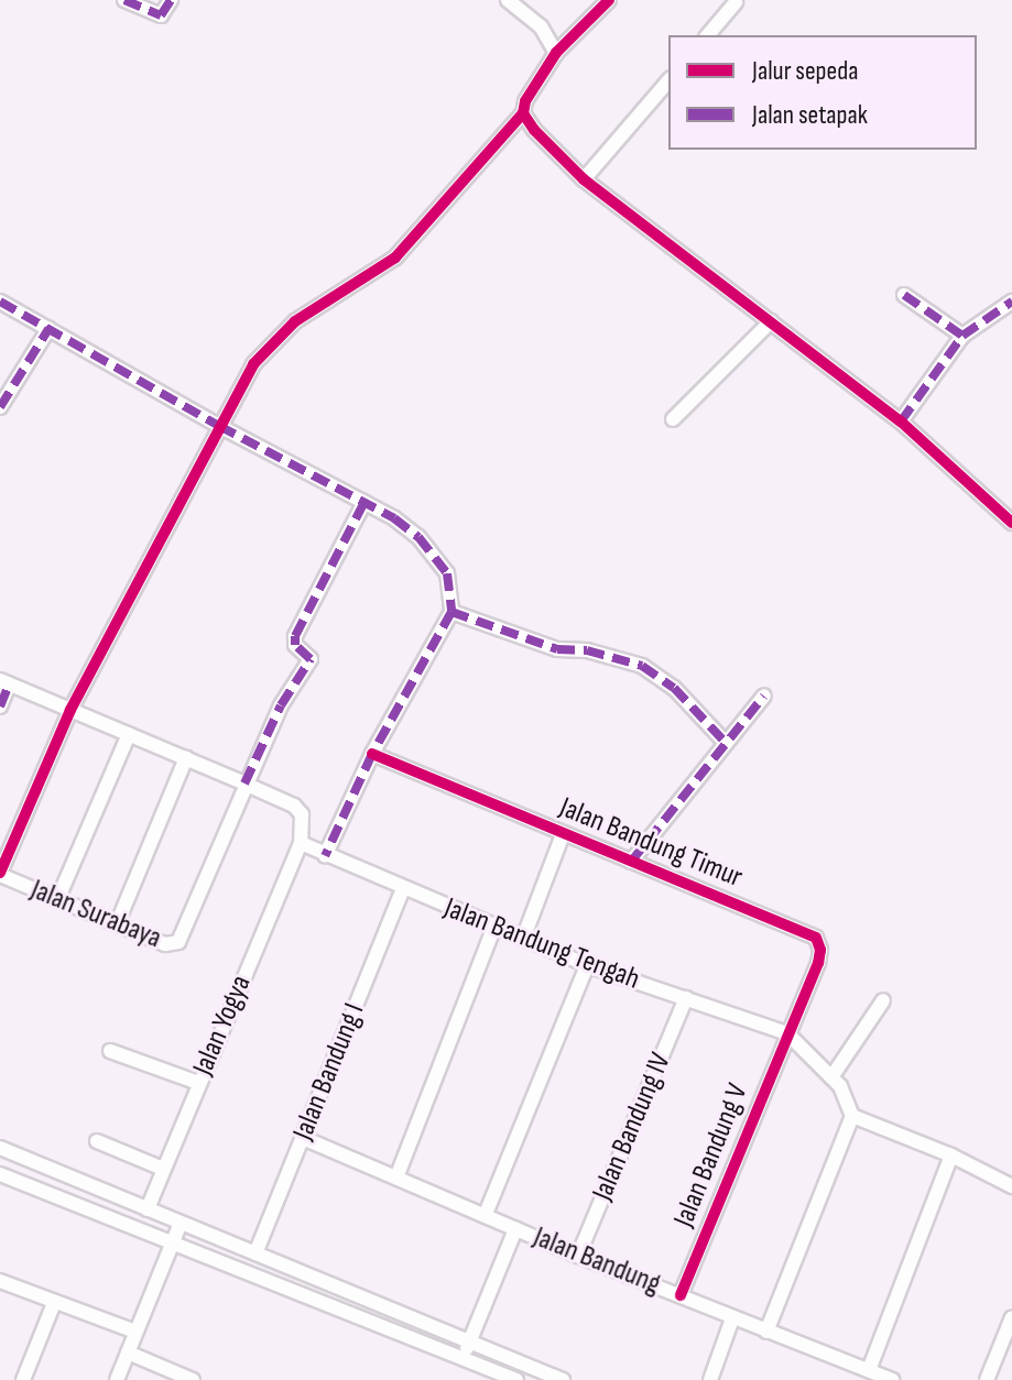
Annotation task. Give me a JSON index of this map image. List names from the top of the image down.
{
  "streets": {
    "street": [
      "Jalan Bandung Timur",
      "Jalan Surabaya",
      "Jalan Bandung Tengah",
      "Jalan Yogya",
      "Jalan Bandung I",
      "Jalan Bandung IV",
      "Jalan Bandung V",
      "Jalan Bandung"
    ]
  },
  "crossings": [
    ["Jalan Bandung Timur", "Jalan Bandung Tengah"],
    ["Jalan Bandung Timur", "Jalan Bandung V"],
    ["Jalan Bandung Tengah", "Jalan Yogya"],
    ["Jalan Bandung Tengah", "Jalan Bandung I"],
    ["Jalan Bandung Tengah", "Jalan Bandung IV"],
    ["Jalan Bandung Tengah", "Jalan Bandung V"],
    ["Jalan Bandung I", "Jalan Bandung"],
    ["Jalan Bandung IV", "Jalan Bandung"],
    ["Jalan Bandung V", "Jalan Bandung"]
  ],
  "legend": ["Jalur sepeda", "Jalan setapak"]
}
